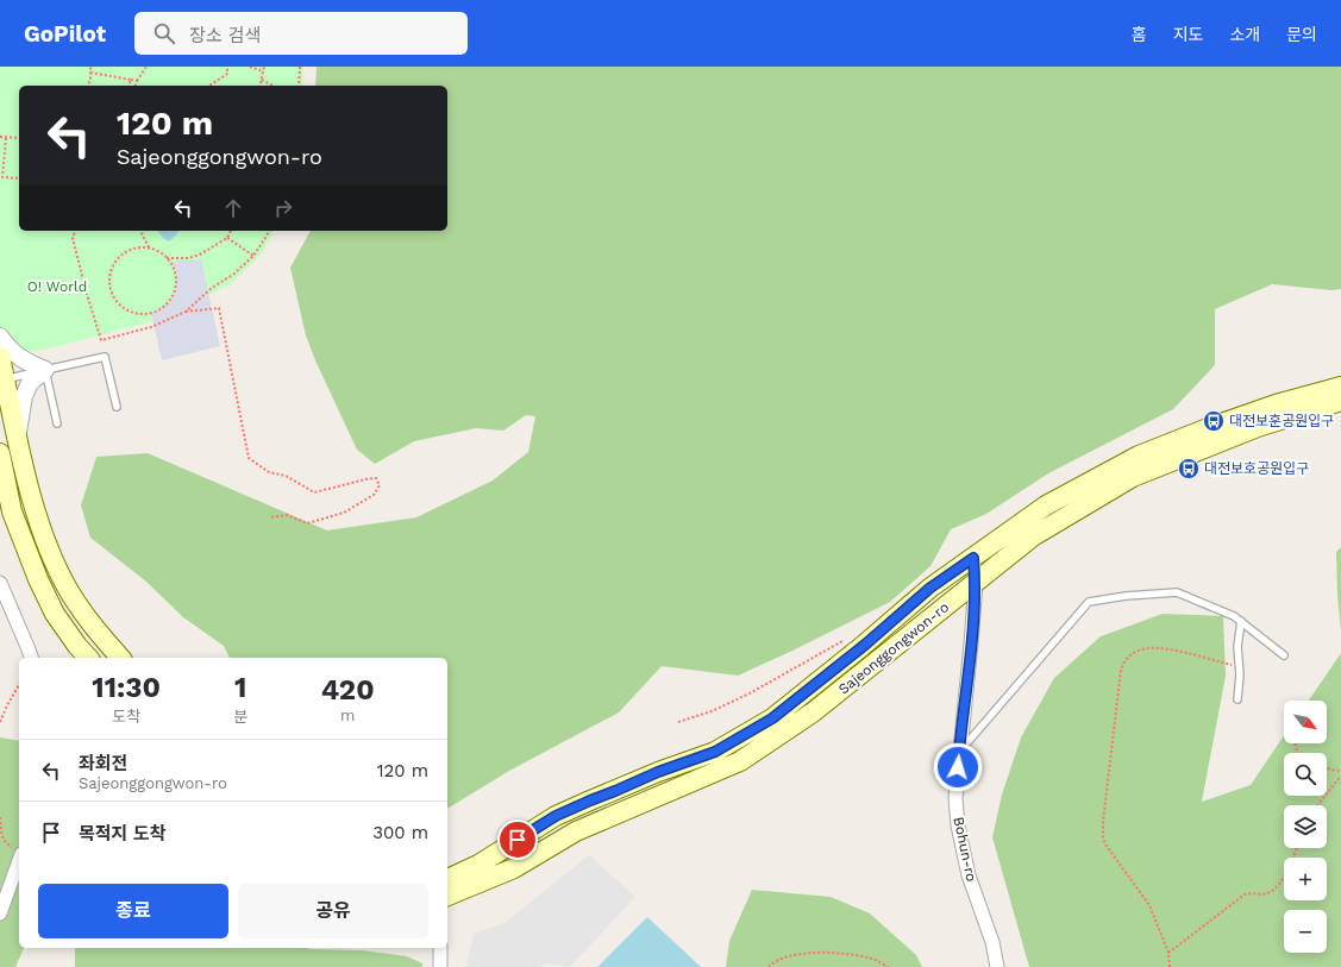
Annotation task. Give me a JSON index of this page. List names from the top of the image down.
{
  "streets": {
    "main road": ["Sajeonggongwon-ro"],
    "street": ["Bohun-ro"]
  },
  "crossings": [
    ["Sajeonggongwon-ro", "Bohun-ro"]
  ],
  "parks": ["O! World"],
  "places": {
    "bus stop": ["대전보훈공원입구", "대전보호공원입구"]
  },
  "north": "bottom right",
  "page": {
    "header": "GoPilot",
    "search": "장소 검색",
    "nav": [
      "홈",
      "지도",
      "소개",
      "문의"
    ],
    "turn": ["120 m", "Sajeonggongwon-ro"],
    "eta": [
      "11:30",
      "도착",
      "1",
      "분",
      "420",
      "m"
    ],
    "map_buttons": ["+", "−"],
    "list": [
      {
        "name": "좌회전",
        "note": "Sajeonggongwon-ro",
        "value": "120 m"
      },
      {
        "name": "목적지 도착",
        "value": "300 m"
      }
    ],
    "buttons": ["종료", "공유"]
  }
}
